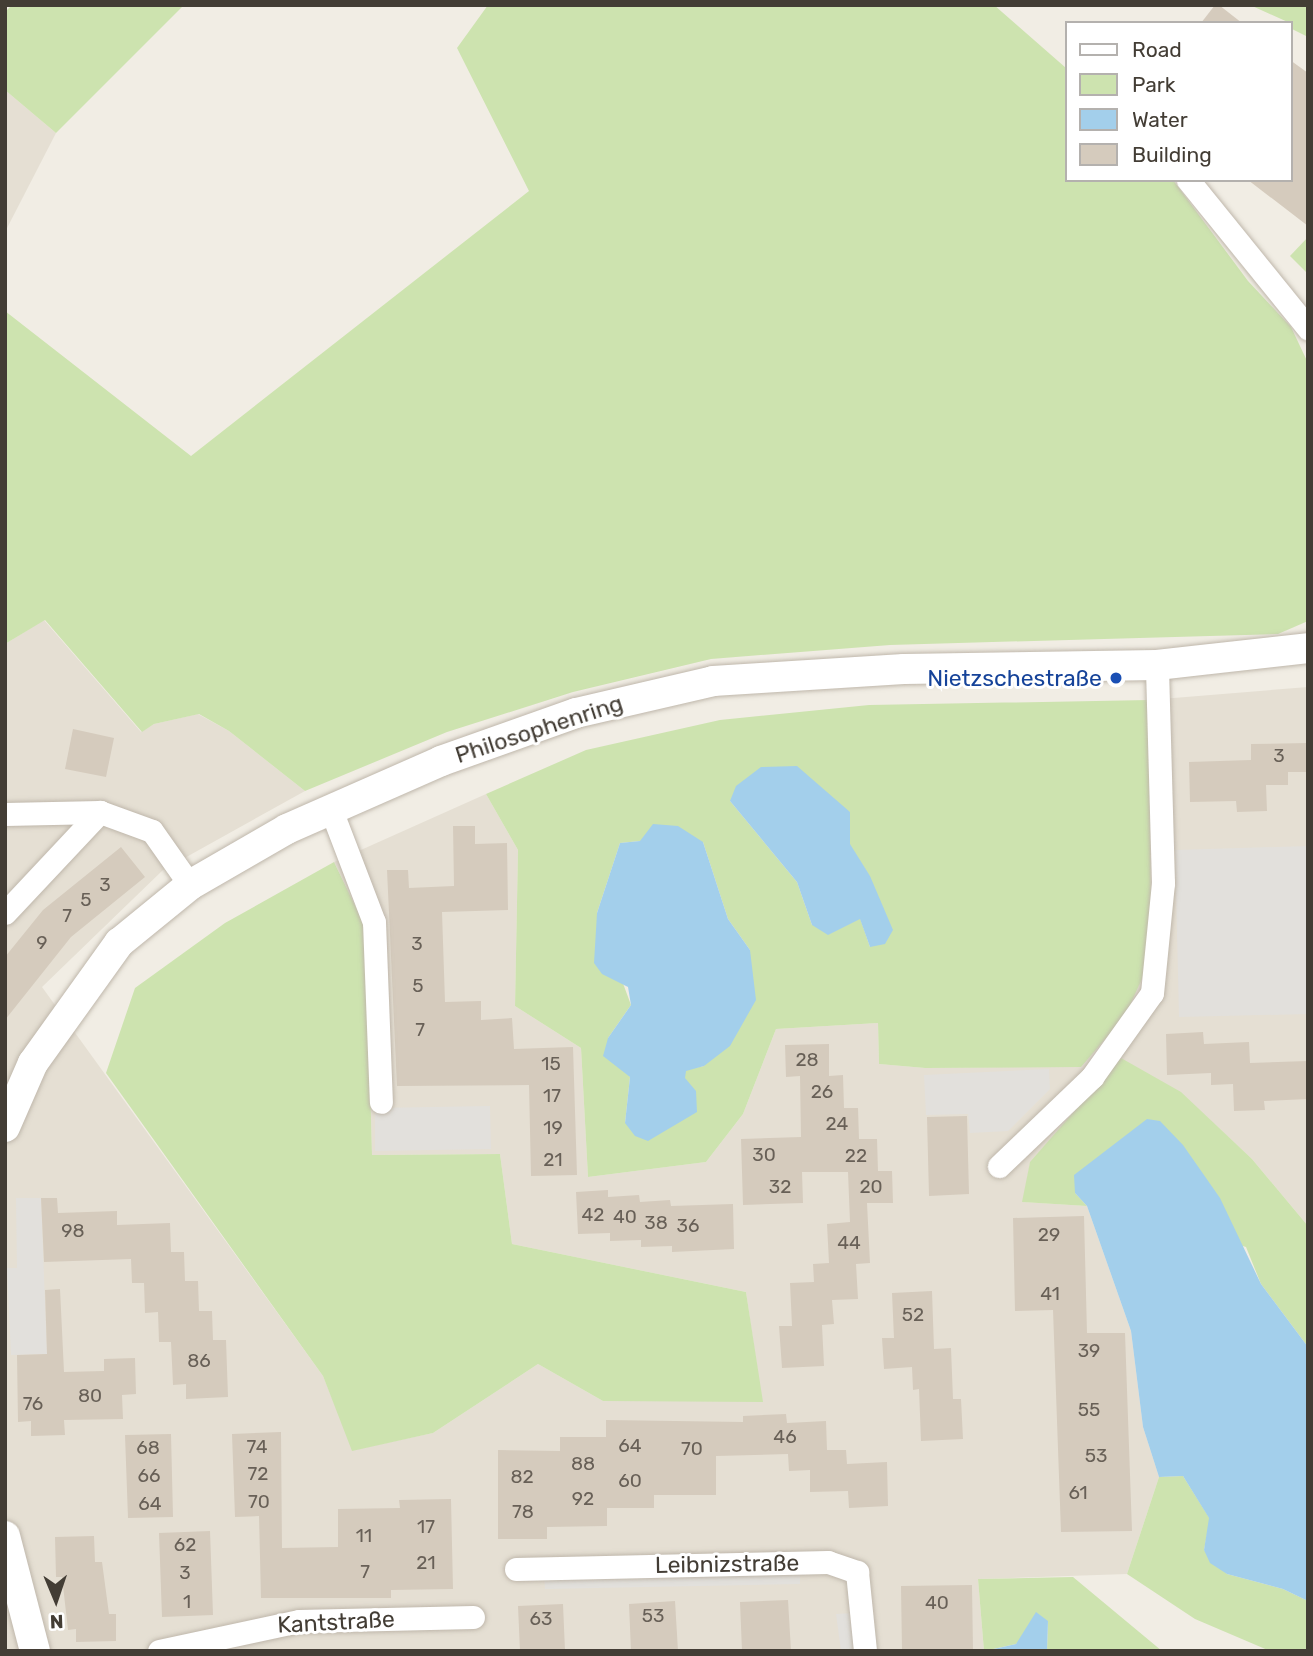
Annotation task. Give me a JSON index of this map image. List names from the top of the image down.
{
  "streets": {
    "street": ["Philosophenring", "Leibnizstraße", "Kantstraße"]
  },
  "places": ["Nietzschestraße"],
  "house_numbers": [
    "3",
    "3",
    "5",
    "7",
    "9",
    "3",
    "5",
    "7",
    "28",
    "15",
    "26",
    "17",
    "24",
    "19",
    "30",
    "22",
    "21",
    "32",
    "20",
    "42",
    "40",
    "38",
    "36",
    "98",
    "29",
    "44",
    "41",
    "52",
    "39",
    "86",
    "80",
    "76",
    "55",
    "46",
    "64",
    "74",
    "68",
    "70",
    "53",
    "88",
    "72",
    "66",
    "82",
    "60",
    "61",
    "92",
    "70",
    "64",
    "78",
    "17",
    "11",
    "62",
    "21",
    "7",
    "3",
    "1",
    "40",
    "53",
    "63"
  ],
  "legend": [
    "Road",
    "Park",
    "Water",
    "Building"
  ],
  "north": "bottom"
}
